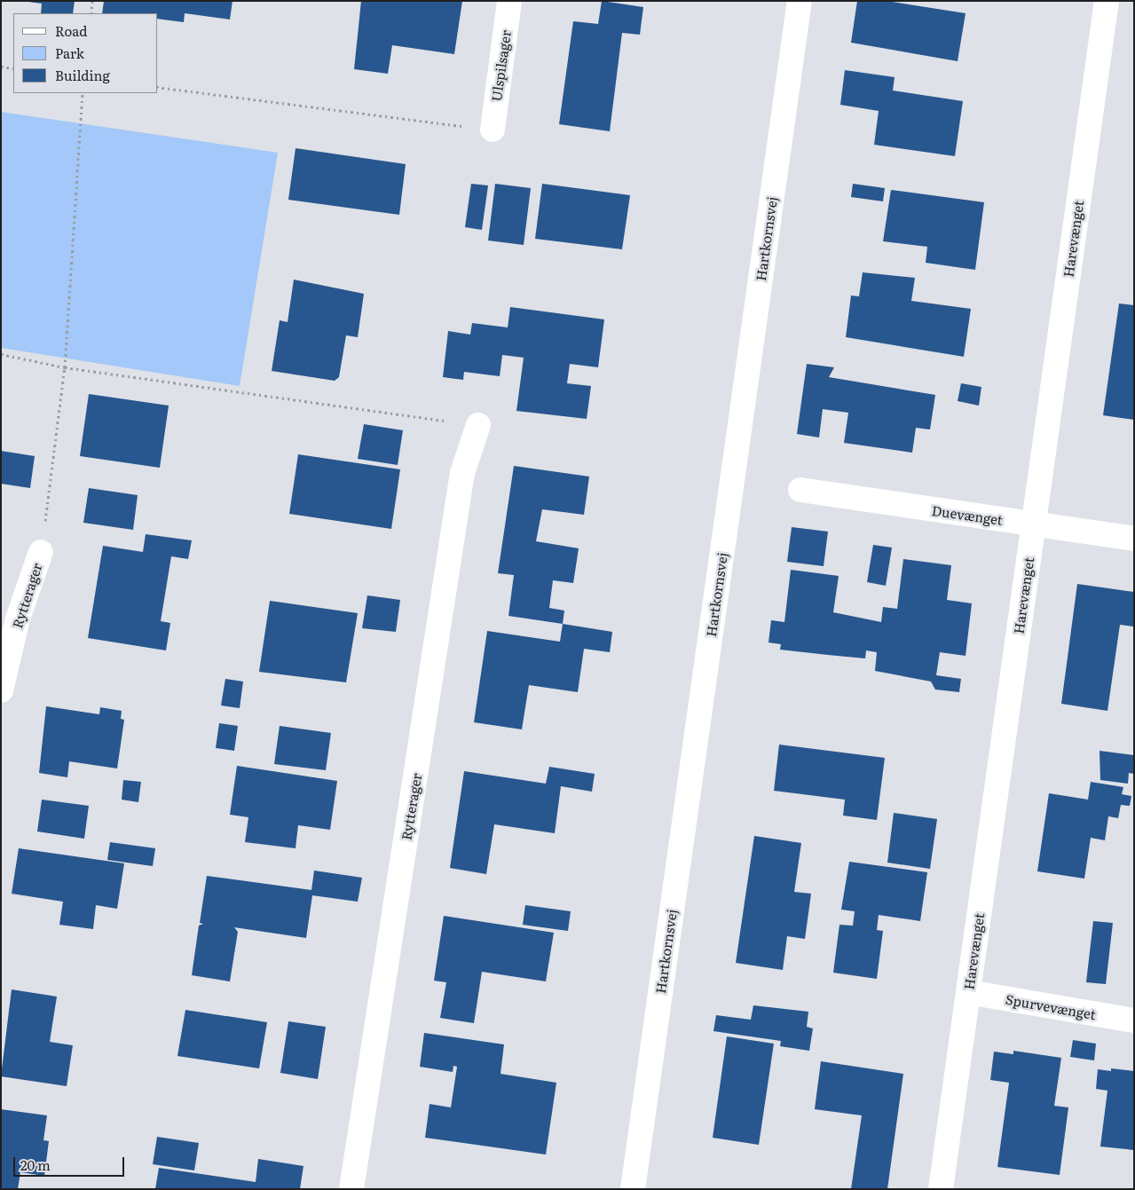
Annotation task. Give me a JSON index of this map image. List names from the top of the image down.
{
  "streets": {
    "street": [
      "Ulspilsager",
      "Hartkornsvej",
      "Harevænget",
      "Duevænget",
      "Rytterager",
      "Spurvevænget"
    ]
  },
  "crossings": [
    ["Harevænget", "Duevænget"],
    ["Harevænget", "Spurvevænget"]
  ],
  "legend": ["Road", "Park", "Building"],
  "scale_bar": "20 m"
}
